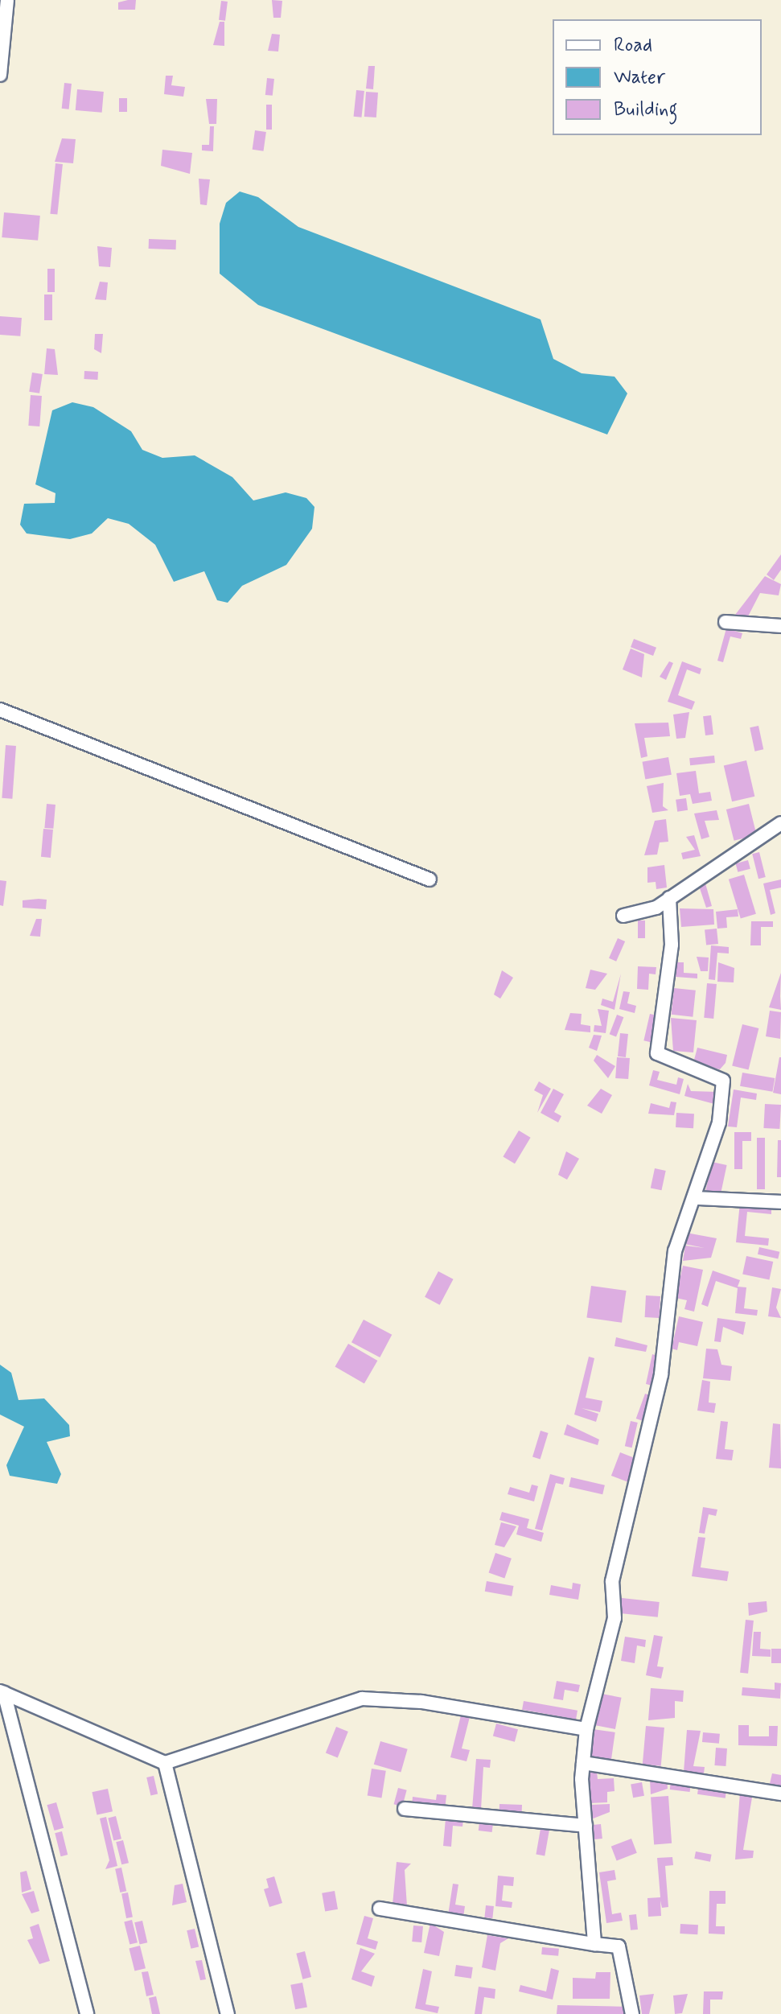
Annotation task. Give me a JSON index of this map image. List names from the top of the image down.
{
  "legend": ["Road", "Water", "Building"]
}
